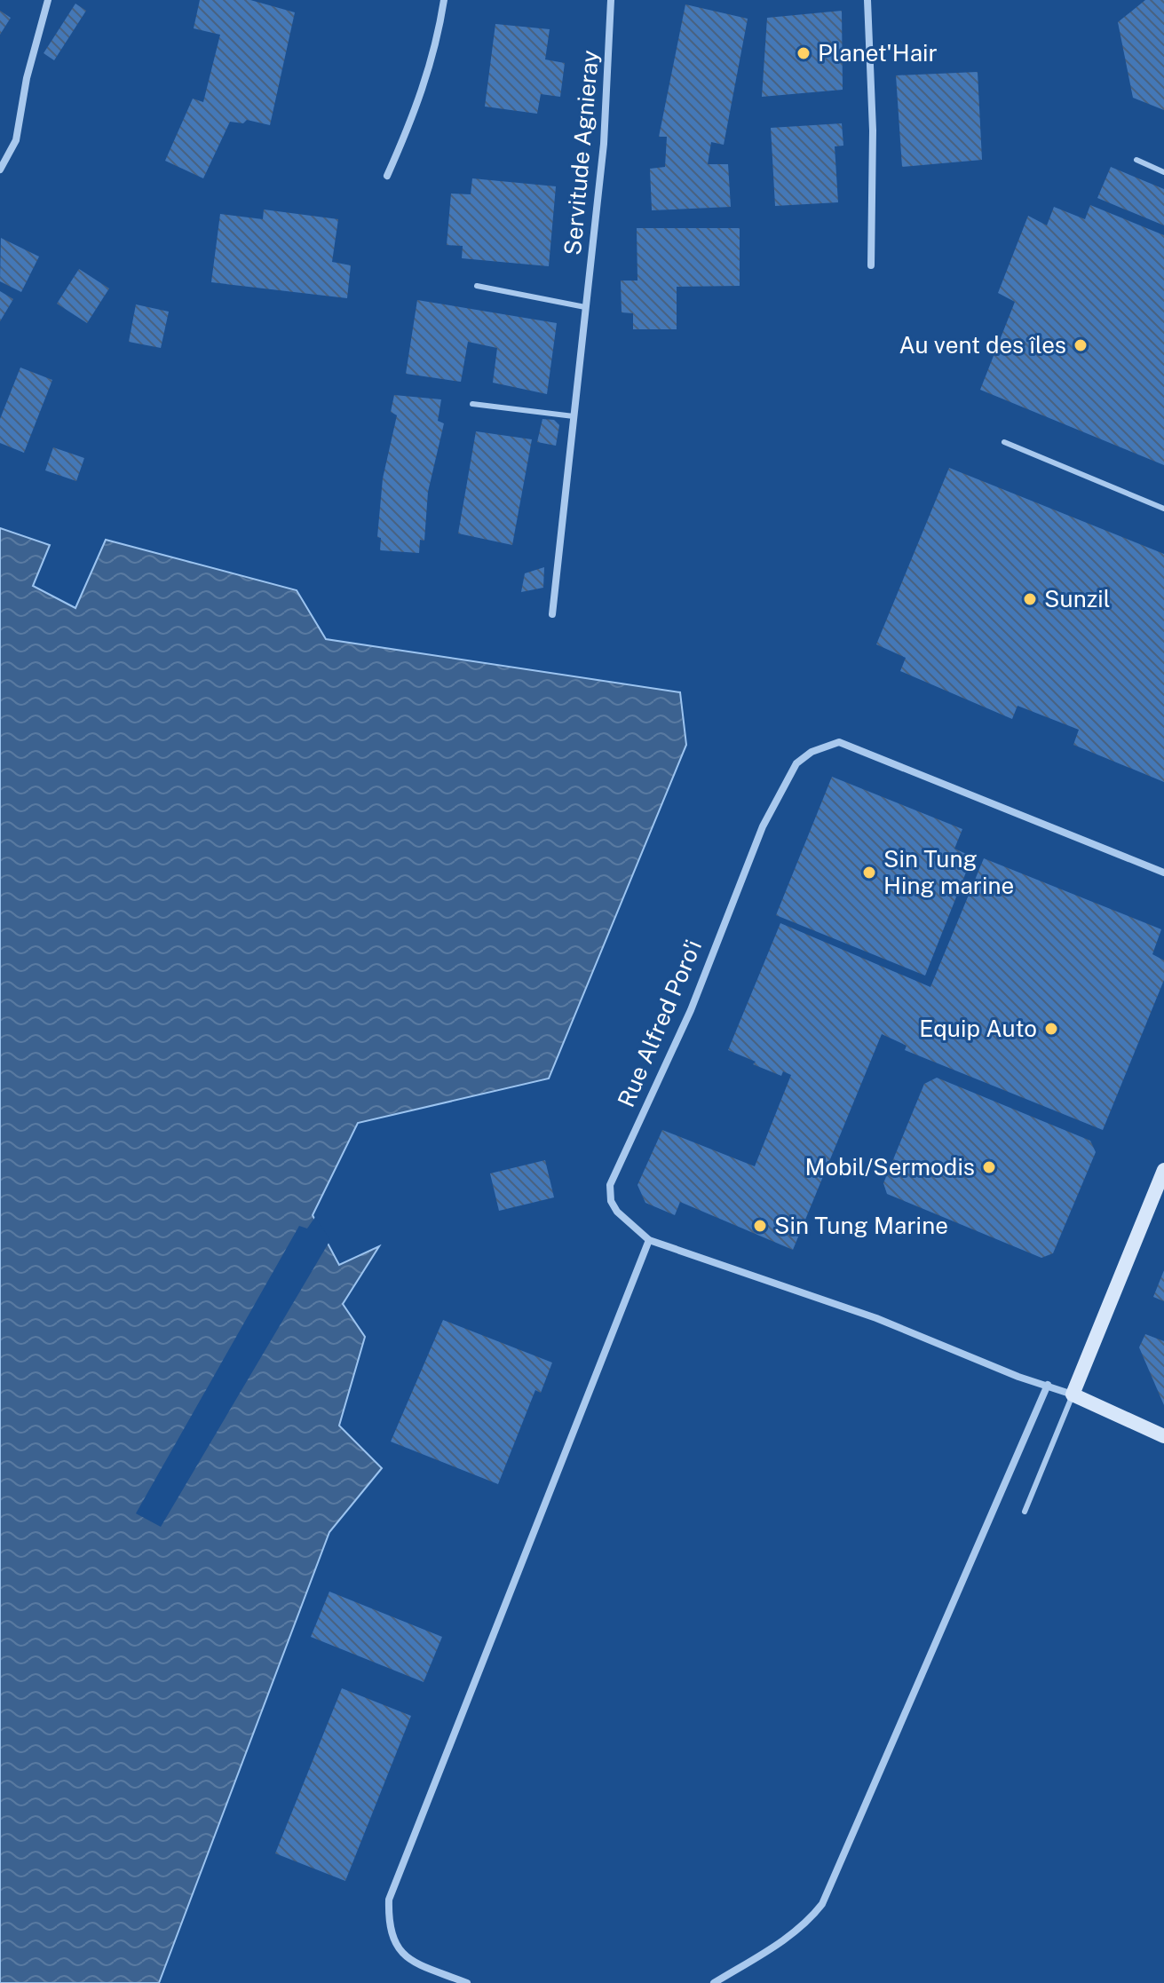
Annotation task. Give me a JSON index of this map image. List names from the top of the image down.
{
  "streets": {
    "main road": ["Rue Alfred Poro'i"],
    "street": ["Servitude Agnieray"]
  },
  "places": [
    "Planet'Hair",
    "Au vent des îles",
    "Sunzil",
    "Sin Tung Hing marine",
    "Equip Auto",
    "Mobil/Sermodis",
    "Sin Tung Marine"
  ]
}
